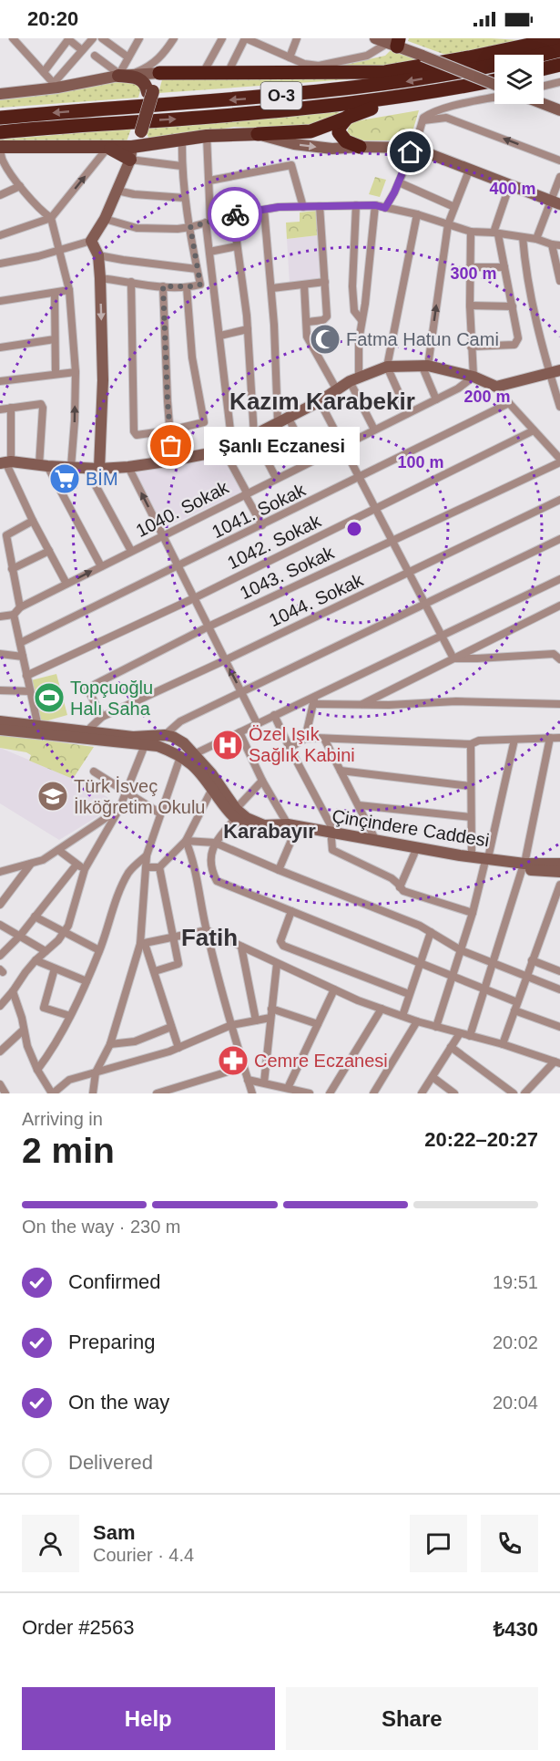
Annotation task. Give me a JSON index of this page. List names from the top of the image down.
{
  "streets": {
    "highway": ["O-3"],
    "main road": ["Çinçindere Caddesi"],
    "street": [
      "1040. Sokak",
      "1041. Sokak",
      "1042. Sokak",
      "1043. Sokak",
      "1044. Sokak"
    ]
  },
  "crossings": [
    ["1043. Sokak", "1044. Sokak"]
  ],
  "districts": ["Kazım Karabekir", "Karabayır", "Fatih"],
  "places": {
    "mosque": ["Fatma Hatun Cami"],
    "other": ["Şanlı Eczanesi"],
    "supermarket": ["BİM"],
    "sports": ["Topçuoğlu Halı Saha"],
    "hospital": ["Özel Işık Sağlık Kabini"],
    "school or university": ["Türk İsveç İlköğretim Okulu"],
    "pharmacy": ["Cemre Eczanesi"]
  },
  "page": {
    "status": "20:20",
    "bubble": "Şanlı Eczanesi",
    "heading": ["2 min", "Arriving in", "20:22–20:27"],
    "panel": [
      "Sam",
      "Courier · 4.4",
      "Order #2563",
      "₺430"
    ],
    "bar": "On the way · 230 m",
    "list": [
      ["Confirmed", "19:51"],
      ["Preparing", "20:02"],
      ["On the way", "20:04"],
      "Delivered"
    ],
    "buttons": ["Help", "Share"]
  },
  "rings": [
    "400 m",
    "300 m",
    "200 m",
    "100 m"
  ]
}
